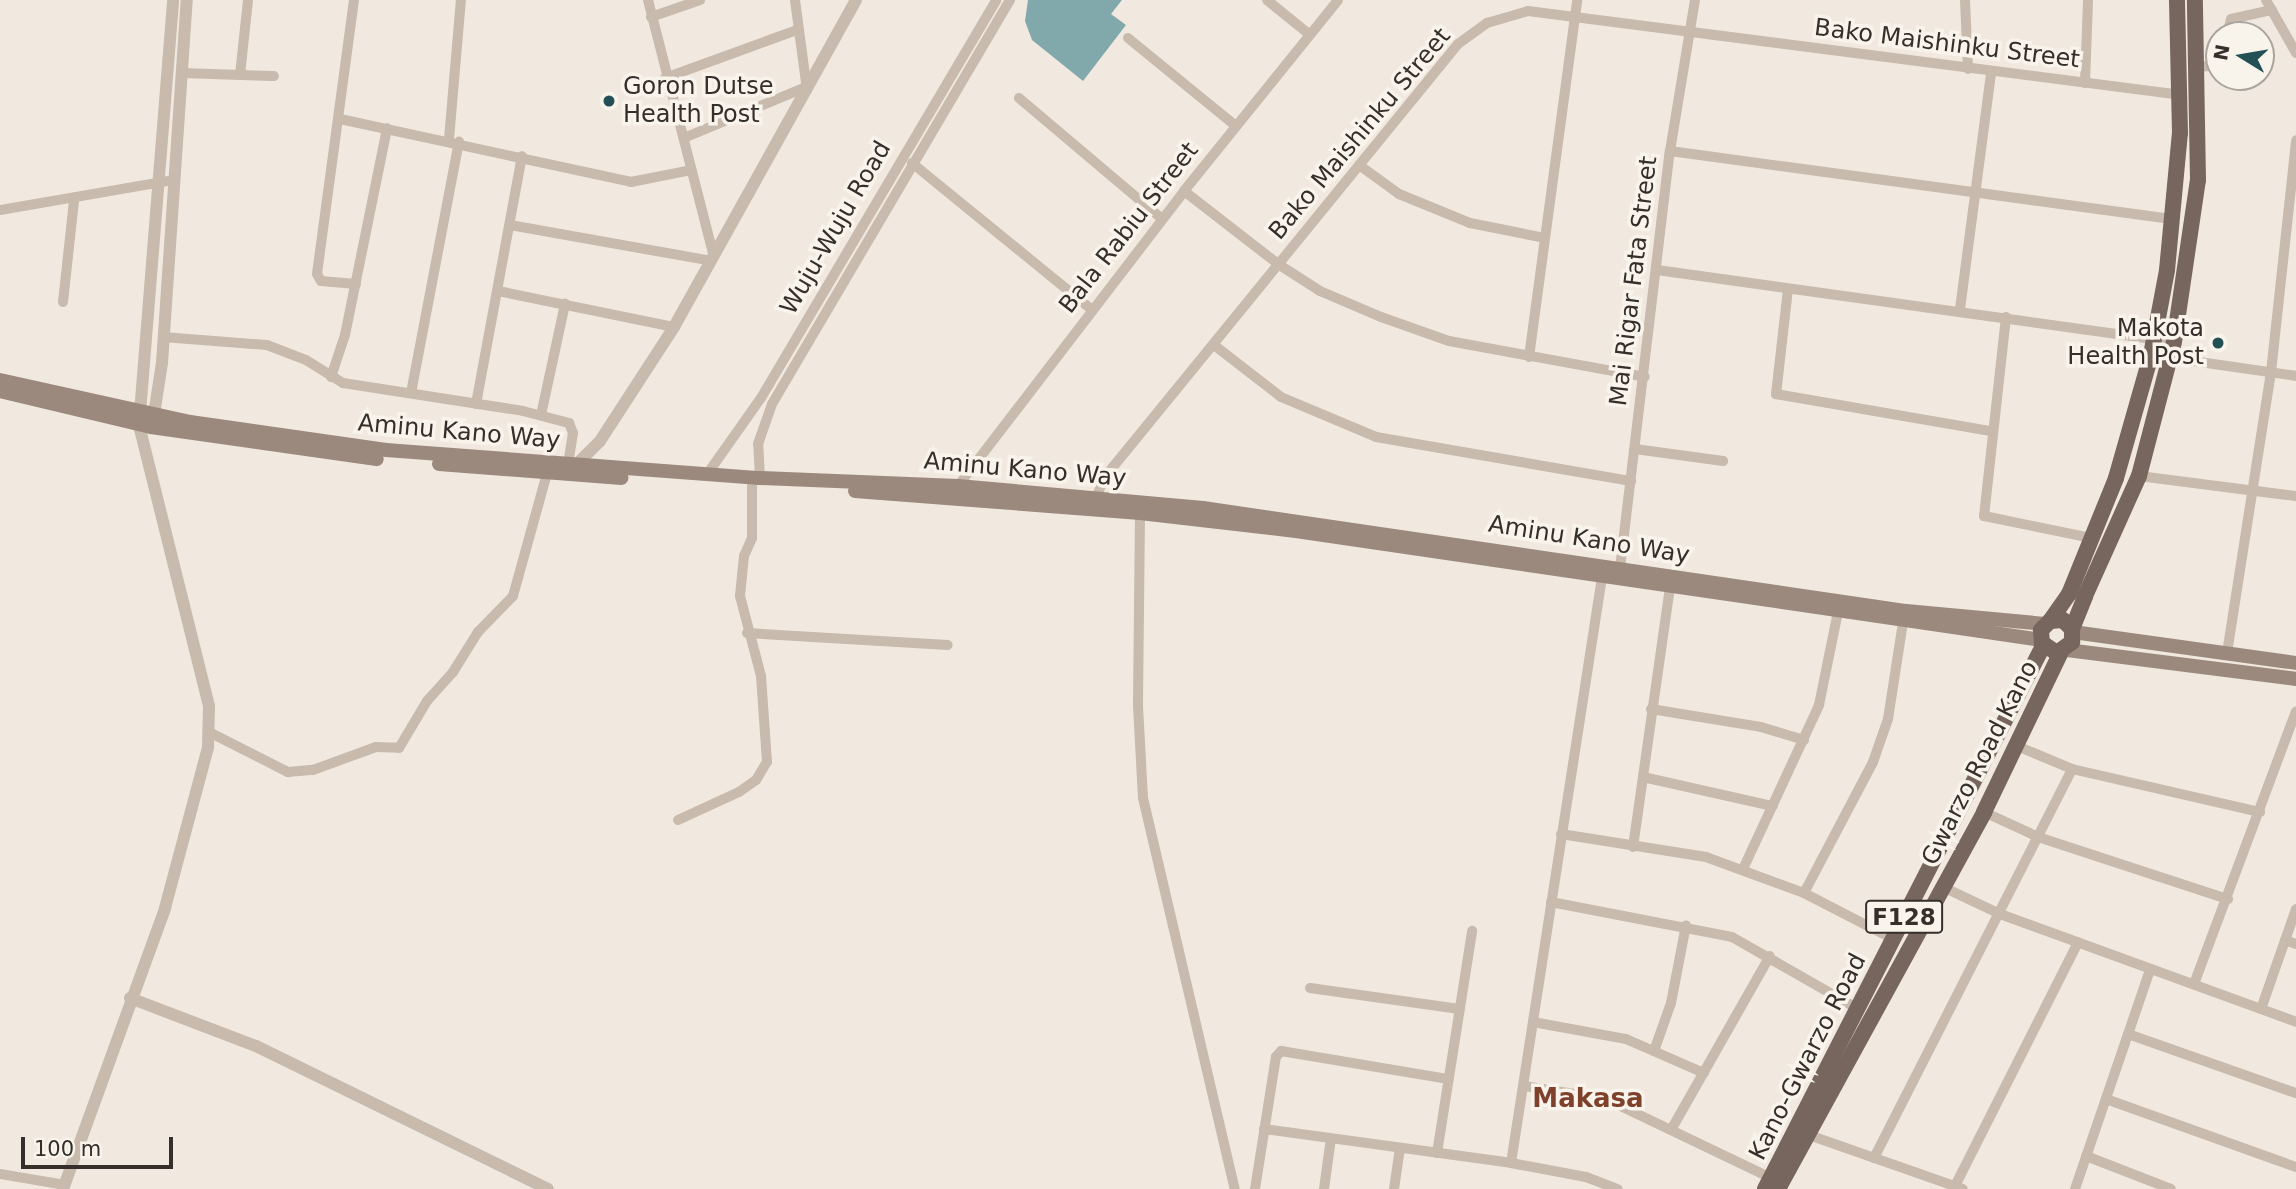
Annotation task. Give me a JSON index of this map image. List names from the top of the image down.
{
  "streets": {
    "main road": [
      "Aminu Kano Way",
      "Gwarzo Road Kano",
      "F128",
      "Kano-Gwarzo Road"
    ],
    "street": [
      "Bako Maishinku Street",
      "Wuju-Wuju Road",
      "Bala Rabiu Street",
      "Mai Rigar Fata Street"
    ]
  },
  "crossings": [
    ["Bako Maishinku Street", "Mai Rigar Fata Street"],
    ["Bako Maishinku Street", "Aminu Kano Way"],
    ["Bako Maishinku Street", "Kano-Gwarzo Road"],
    ["Wuju-Wuju Road", "Aminu Kano Way"],
    ["Bala Rabiu Street", "Aminu Kano Way"],
    ["Mai Rigar Fata Street", "Aminu Kano Way"],
    ["Aminu Kano Way", "Kano-Gwarzo Road"],
    ["Gwarzo Road Kano", "F128"],
    ["Gwarzo Road Kano", "Kano-Gwarzo Road"]
  ],
  "districts": ["Makasa"],
  "places": ["Goron Dutse Health Post", "Makota Health Post"],
  "scale_bar": "100 m",
  "north": "left"
}
